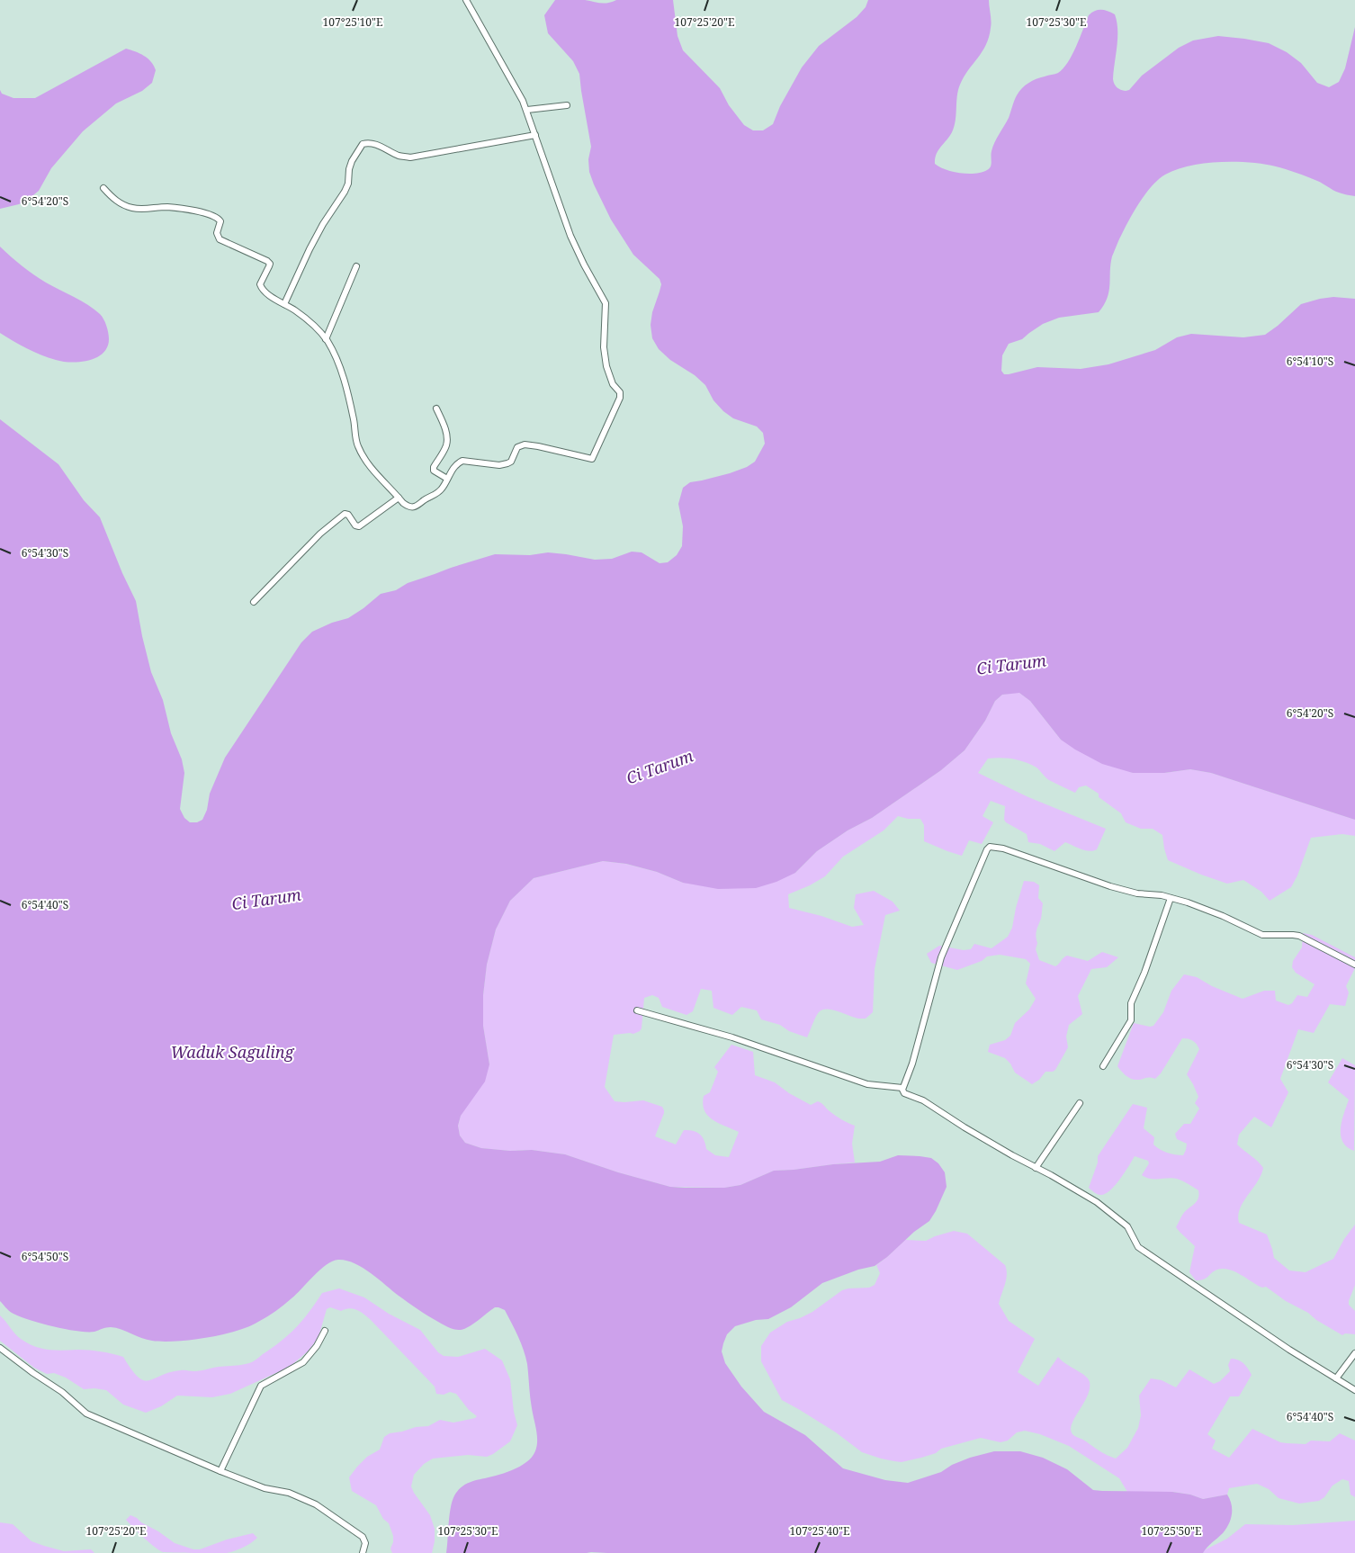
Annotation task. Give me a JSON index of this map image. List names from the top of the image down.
{
  "water": ["Ci Tarum", "Waduk Saguling"],
  "coordinates": [
    "107°25'10\"E",
    "107°25'20\"E",
    "107°25'30\"E",
    "6°54'20\"S",
    "6°54'10\"S",
    "6°54'30\"S",
    "6°54'40\"S",
    "6°54'50\"S",
    "107°25'40\"E",
    "107°25'50\"E"
  ]
}
